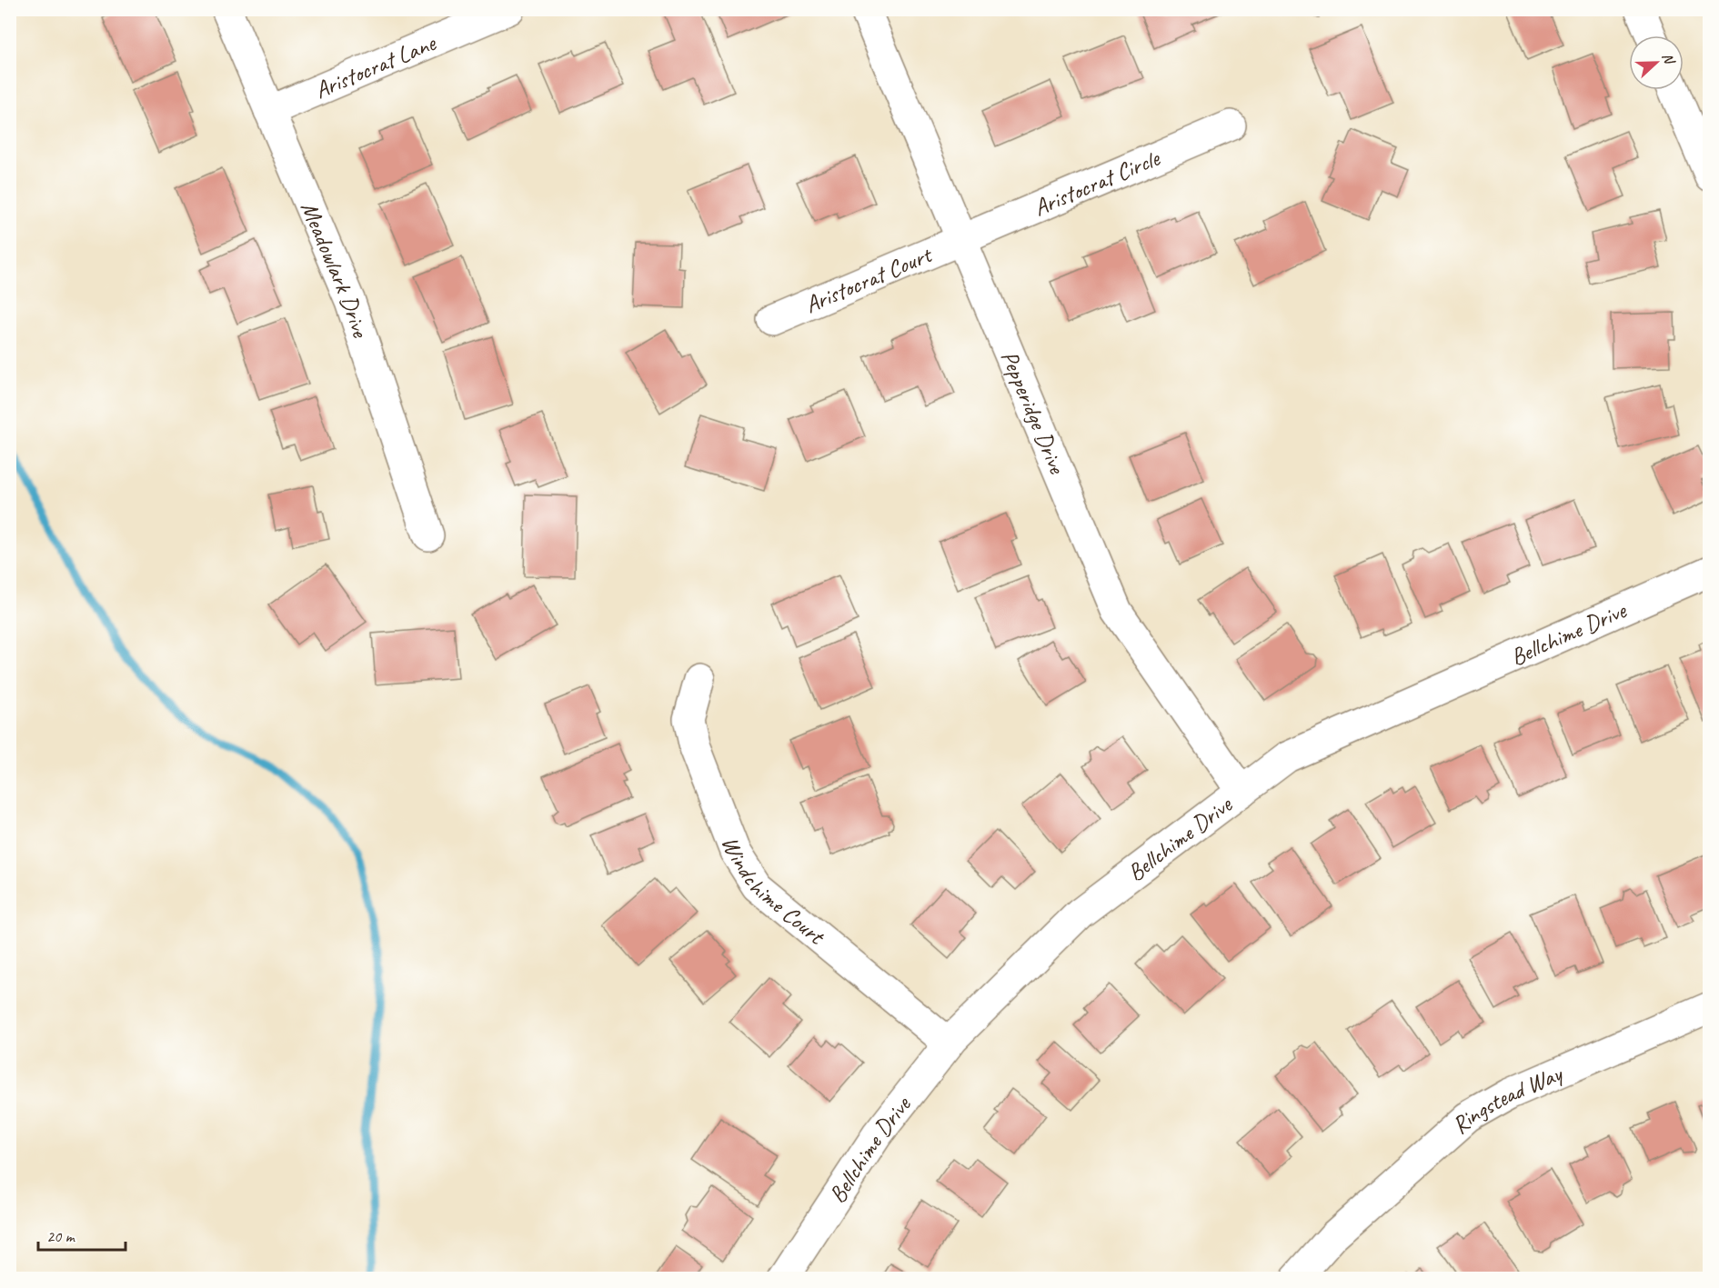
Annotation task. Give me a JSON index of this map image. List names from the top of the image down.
{
  "streets": {
    "street": [
      "Aristocrat Lane",
      "Aristocrat Circle",
      "Meadowlark Drive",
      "Aristocrat Court",
      "Pepperidge Drive",
      "Bellchime Drive",
      "Windchime Court",
      "Ringstead Way"
    ]
  },
  "crossings": [
    ["Aristocrat Lane", "Meadowlark Drive"],
    ["Aristocrat Circle", "Aristocrat Court"],
    ["Aristocrat Circle", "Pepperidge Drive"],
    ["Aristocrat Court", "Pepperidge Drive"],
    ["Pepperidge Drive", "Bellchime Drive"],
    ["Bellchime Drive", "Windchime Court"]
  ],
  "scale_bar": "20 m",
  "north": "right"
}
